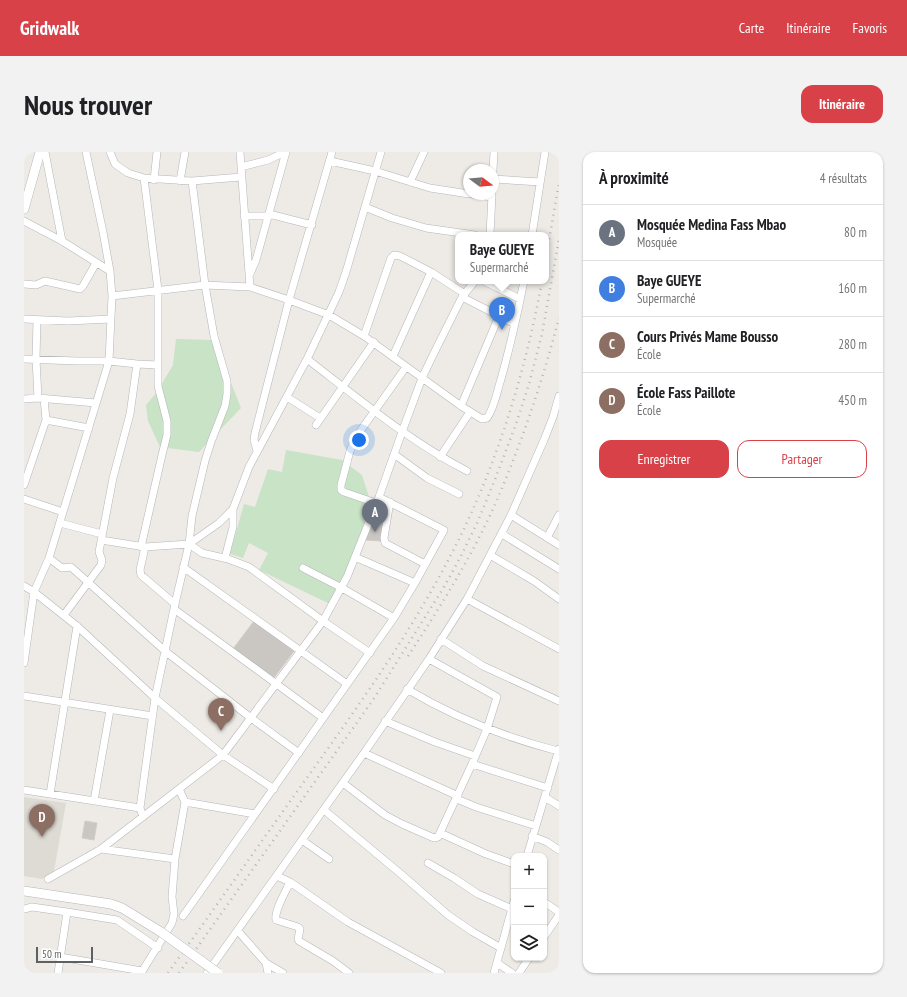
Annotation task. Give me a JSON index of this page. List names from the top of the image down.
{
  "scale_bar": "50 m",
  "north": "right",
  "page": {
    "header": "Gridwalk",
    "nav": ["Carte", "Itinéraire", "Favoris"],
    "buttons": [
      "Itinéraire",
      ["Enregistrer", "Partager"]
    ],
    "title": "Nous trouver",
    "heading": ["À proximité", "4 résultats"],
    "list": [
      {
        "mark": "A",
        "name": "Mosquée Medina Fass Mbao",
        "note": "Mosquée",
        "value": "80 m"
      },
      {
        "mark": "B",
        "name": "Baye GUEYE",
        "note": "Supermarché",
        "value": "160 m"
      },
      {
        "mark": "C",
        "name": "Cours Privés Mame Bousso",
        "note": "École",
        "value": "280 m"
      },
      {
        "mark": "D",
        "name": "École Fass Paillote",
        "note": "École",
        "value": "450 m"
      }
    ],
    "popup": ["Baye GUEYE", "Supermarché"],
    "pins": [
      "B",
      "A",
      "C",
      "D"
    ],
    "map_buttons": ["+", "−"],
    "scale": "50 m"
  }
}
